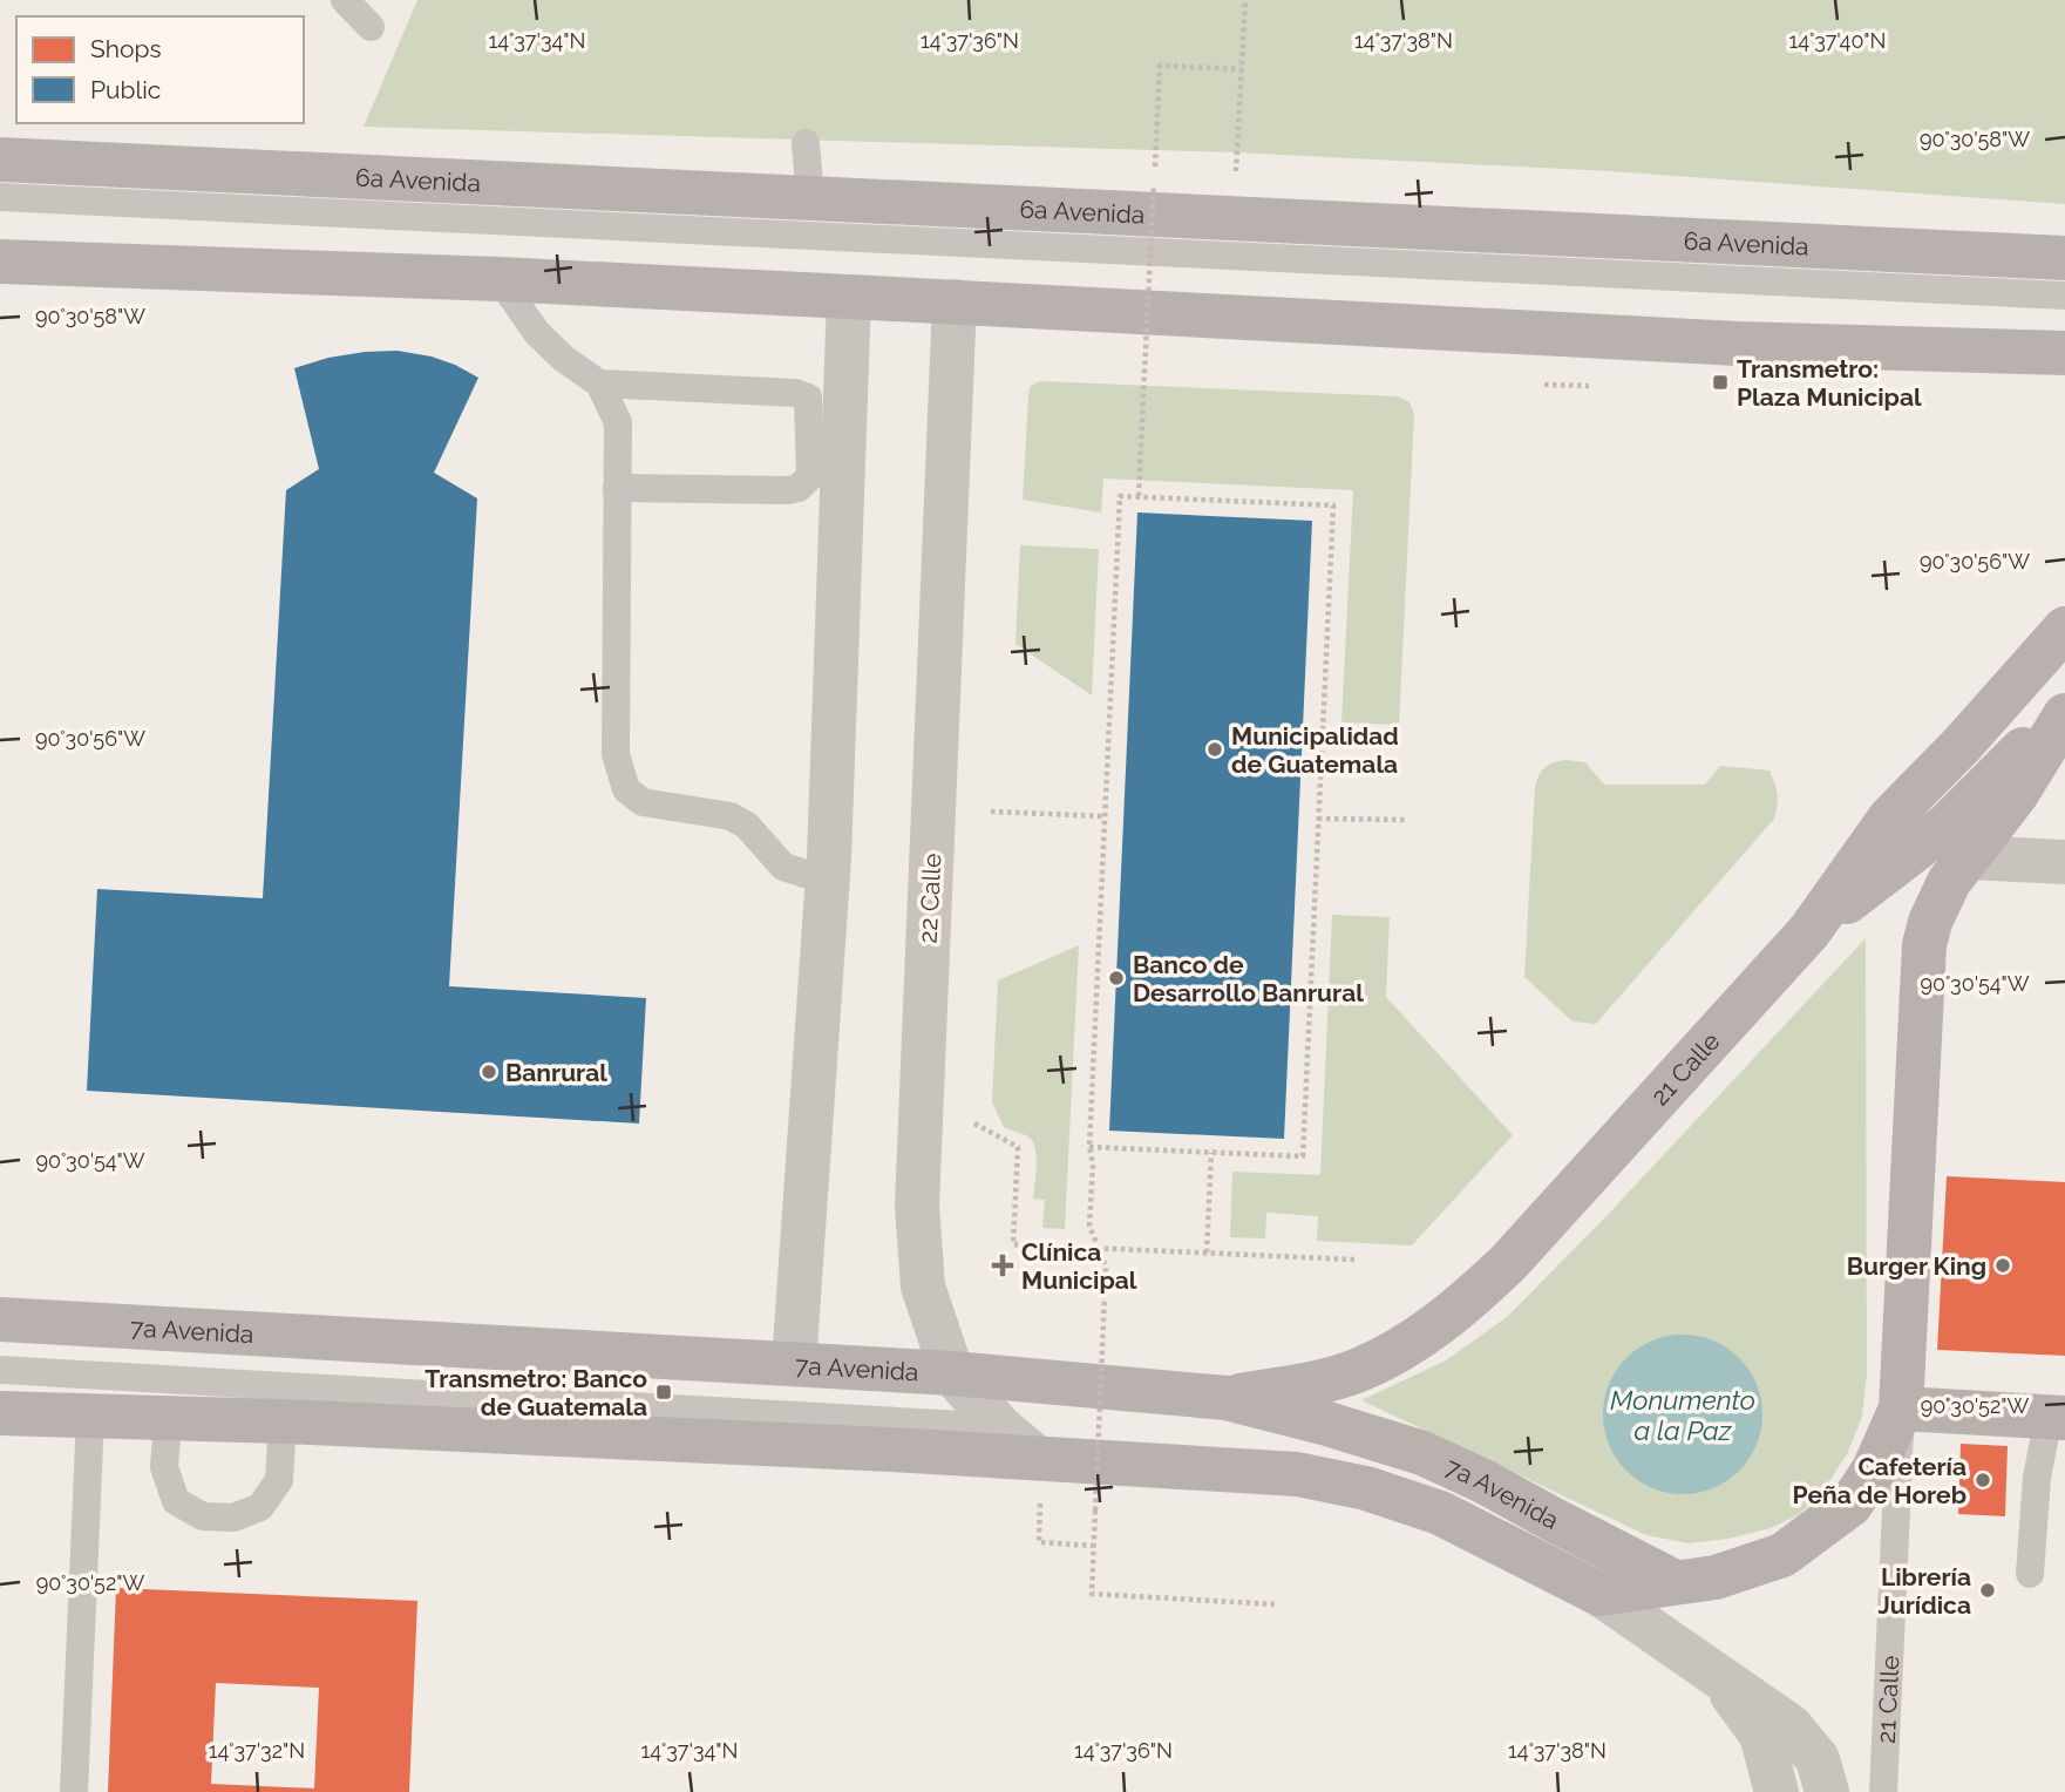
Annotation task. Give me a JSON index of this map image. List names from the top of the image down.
{
  "streets": {
    "main road": ["6a Avenida", "21 Calle", "7a Avenida"],
    "street": ["22 Calle"]
  },
  "crossings": [
    ["22 Calle", "7a Avenida"],
    ["21 Calle", "7a Avenida"]
  ],
  "water": ["Monumento a la Paz"],
  "places": {
    "transit": ["Transmetro: Plaza Municipal", "Transmetro: Banco de Guatemala"],
    "other": [
      "Municipalidad de Guatemala",
      "Banco de Desarrollo Banrural",
      "Banrural",
      "Burger King",
      "Cafetería Peña de Horeb",
      "Librería Jurídica"
    ],
    "health": ["Clínica Municipal"]
  },
  "legend": ["Shops", "Public"],
  "coordinates": [
    "14°37'34\"N",
    "14°37'36\"N",
    "14°37'38\"N",
    "14°37'40\"N",
    "90°30'58\"W",
    "90°30'56\"W",
    "90°30'54\"W",
    "90°30'52\"W",
    "14°37'32\"N"
  ]
}
